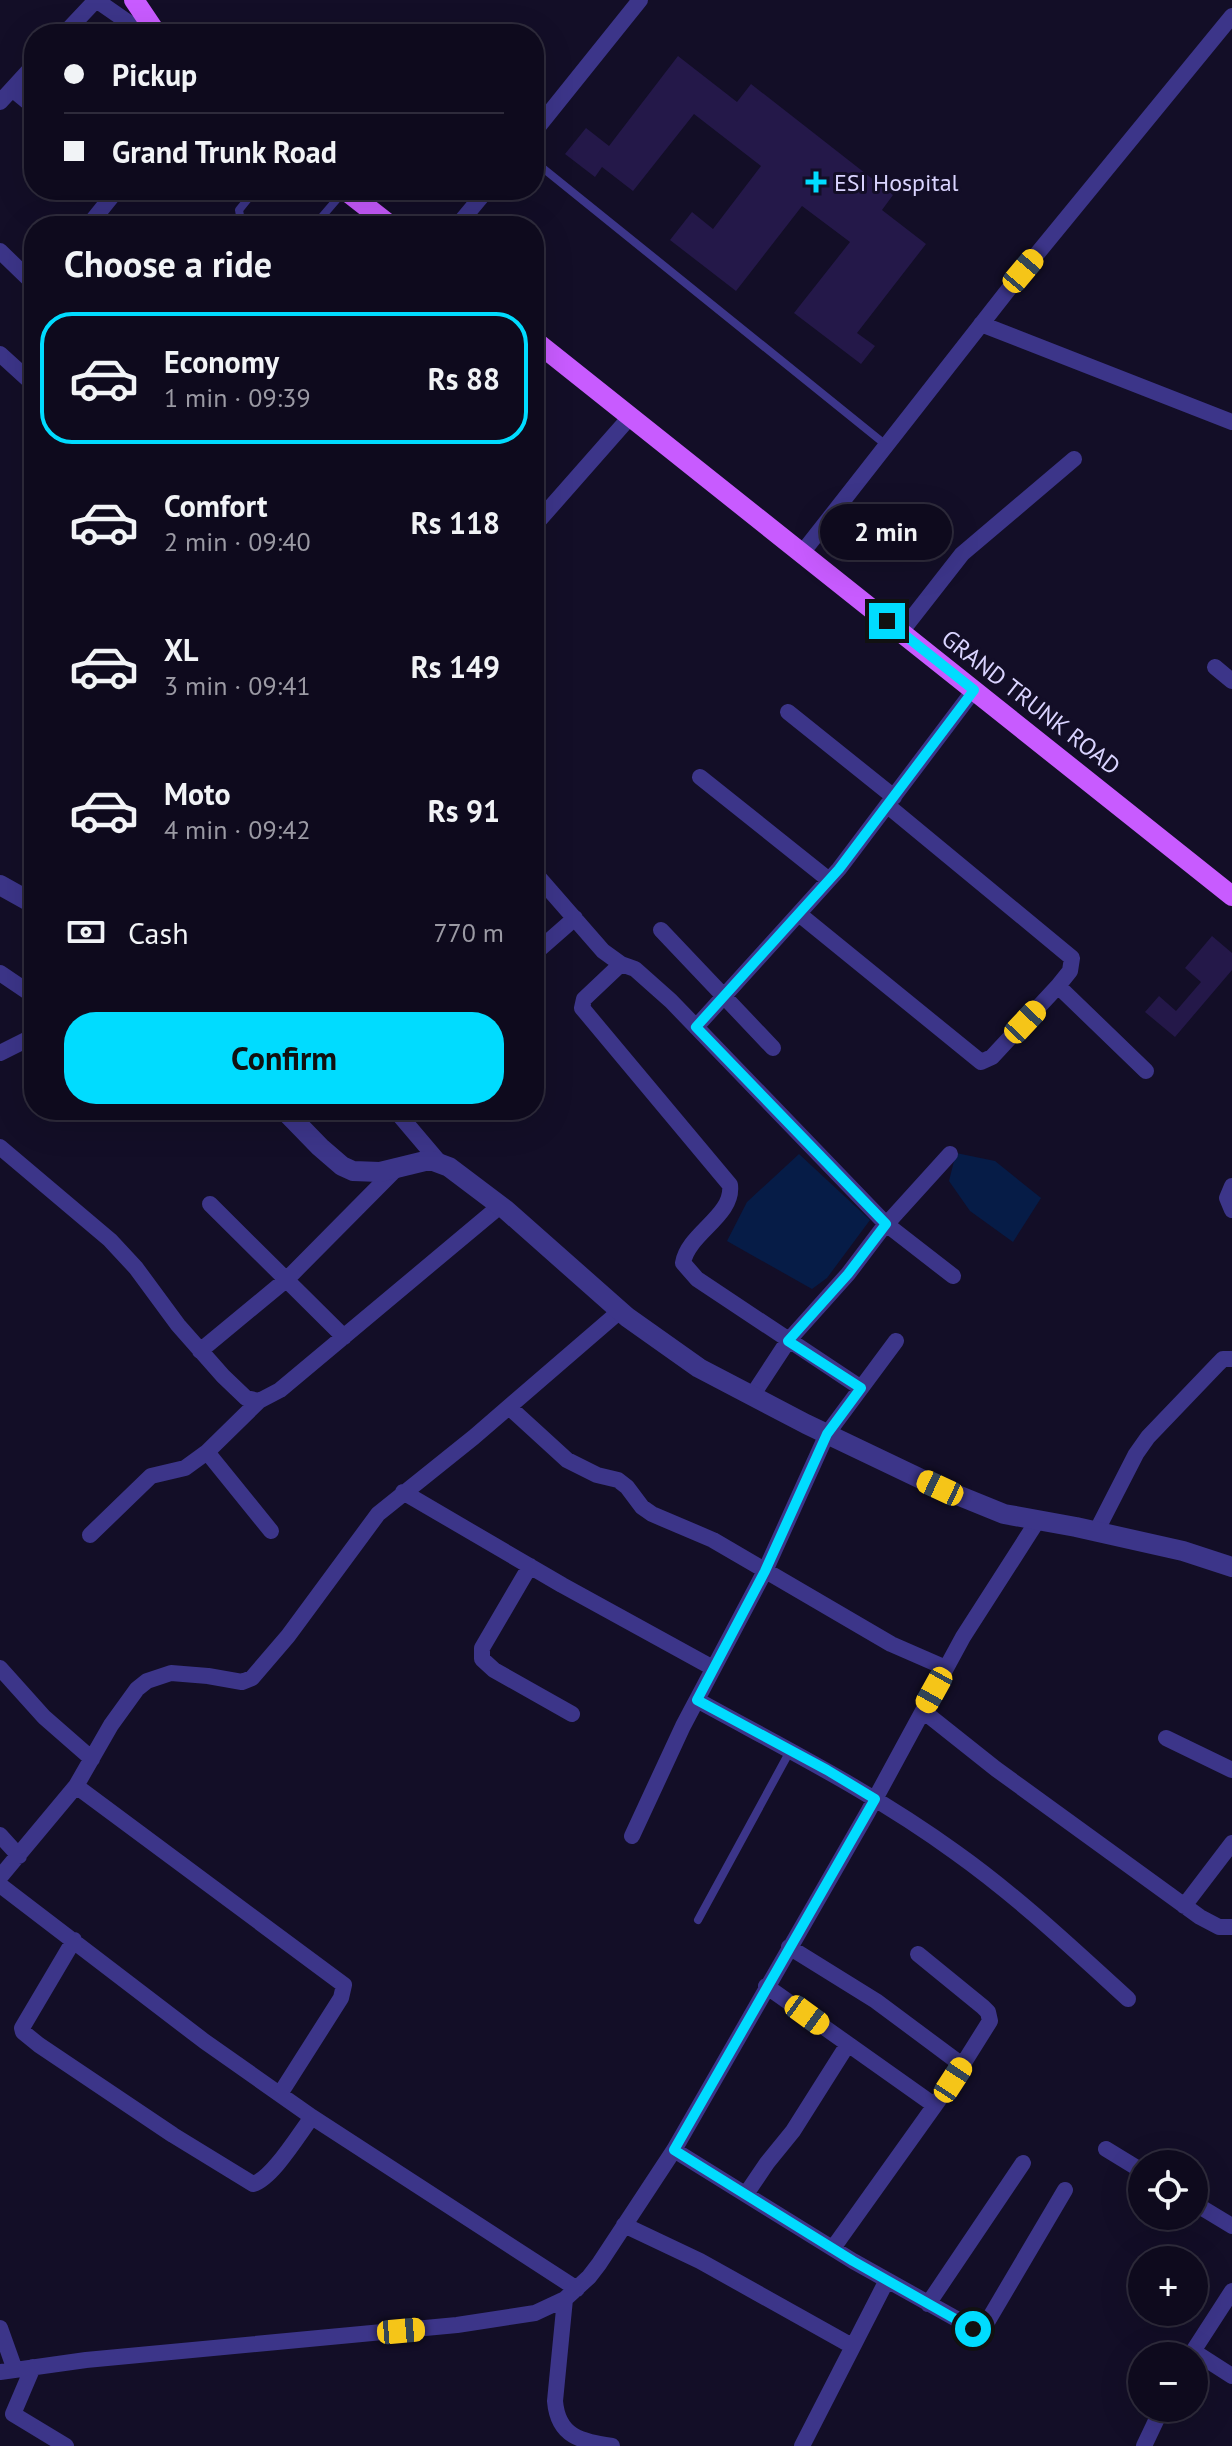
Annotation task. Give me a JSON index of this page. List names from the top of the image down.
{
  "streets": {
    "main road": ["GRAND TRUNK ROAD"]
  },
  "places": {
    "health": ["ESI Hospital"]
  },
  "page": {
    "banner": ["Pickup", "Grand Trunk Road"],
    "heading": "Choose a ride",
    "list": [
      {
        "name": "Economy",
        "note": "1 min · 09:39",
        "value": "Rs 88"
      },
      {
        "name": "Comfort",
        "note": "2 min · 09:40",
        "value": "Rs 118"
      },
      {
        "name": "XL",
        "note": "3 min · 09:41",
        "value": "Rs 149"
      },
      {
        "name": "Moto",
        "note": "4 min · 09:42",
        "value": "Rs 91"
      }
    ],
    "bubble": "2 min",
    "pay": ["Cash", "770 m"],
    "buttons": "Confirm",
    "map_buttons": ["+", "−"]
  }
}
